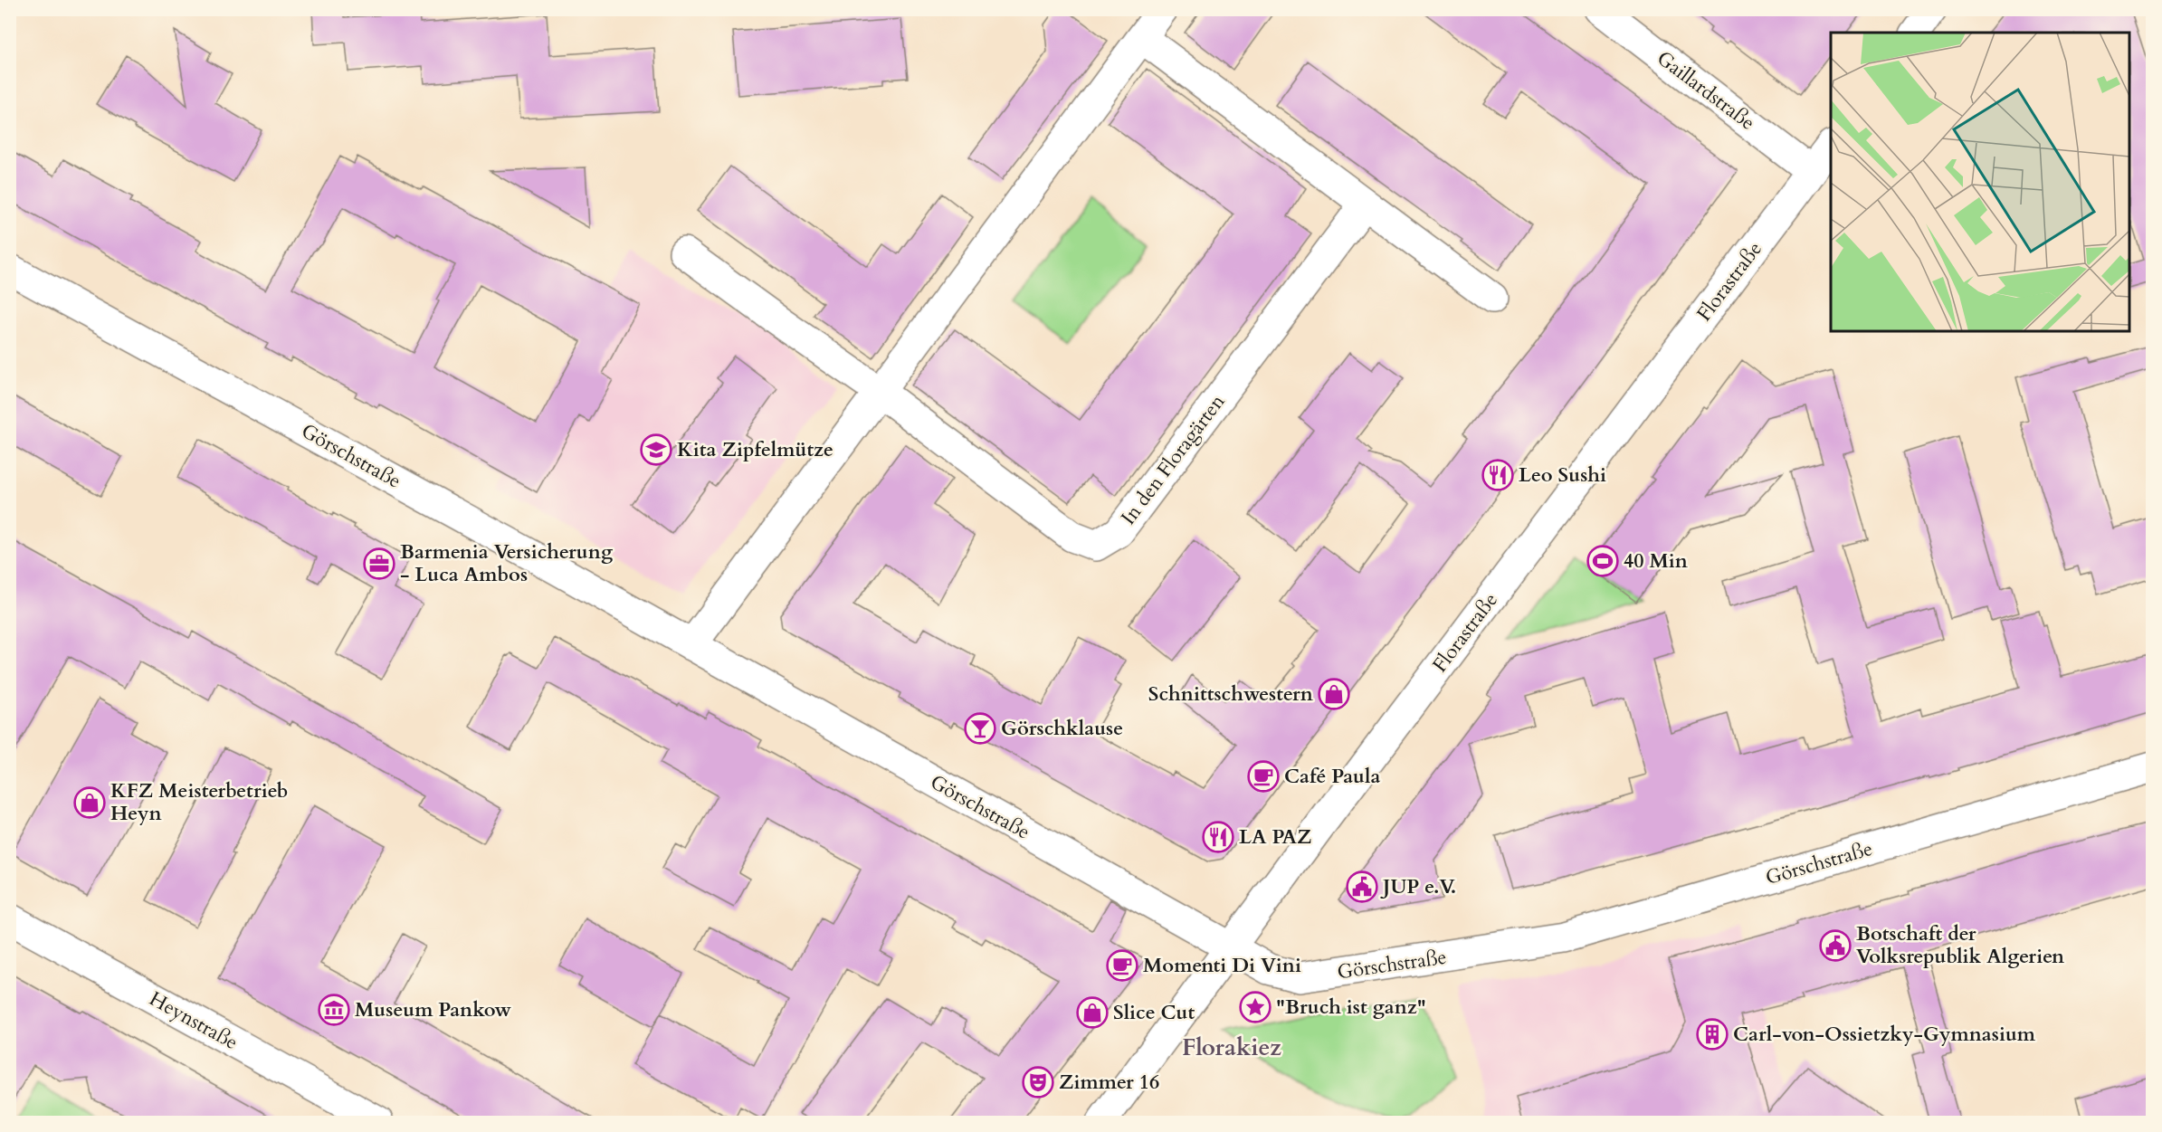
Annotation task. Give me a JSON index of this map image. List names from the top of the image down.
{
  "streets": {
    "street": [
      "Gaillardstraße",
      "Florastraße",
      "Görschstraße",
      "In den Floragärten",
      "Heynstraße"
    ]
  },
  "crossings": [
    ["Gaillardstraße", "Florastraße"],
    ["Florastraße", "Görschstraße"]
  ],
  "districts": ["Florakiez"],
  "places": {
    "school or university": ["Kita Zipfelmütze"],
    "restaurant": ["Leo Sushi", "LA PAZ"],
    "sports": ["40 Min"],
    "office": ["Barmenia Versicherung - Luca Ambos"],
    "shop": ["Schnittschwestern", "KFZ Meisterbetrieb Heyn", "Slice Cut"],
    "bar": ["Görschklause"],
    "cafe": ["Café Paula", "Momenti Di Vini"],
    "public building": ["JUP e.V.", "Botschaft der Volksrepublik Algerien"],
    "place": ["\"Bruch ist ganz\""],
    "museum": ["Museum Pankow"],
    "building": ["Carl-von-Ossietzky-Gymnasium"],
    "theatre": ["Zimmer 16"]
  }
}
